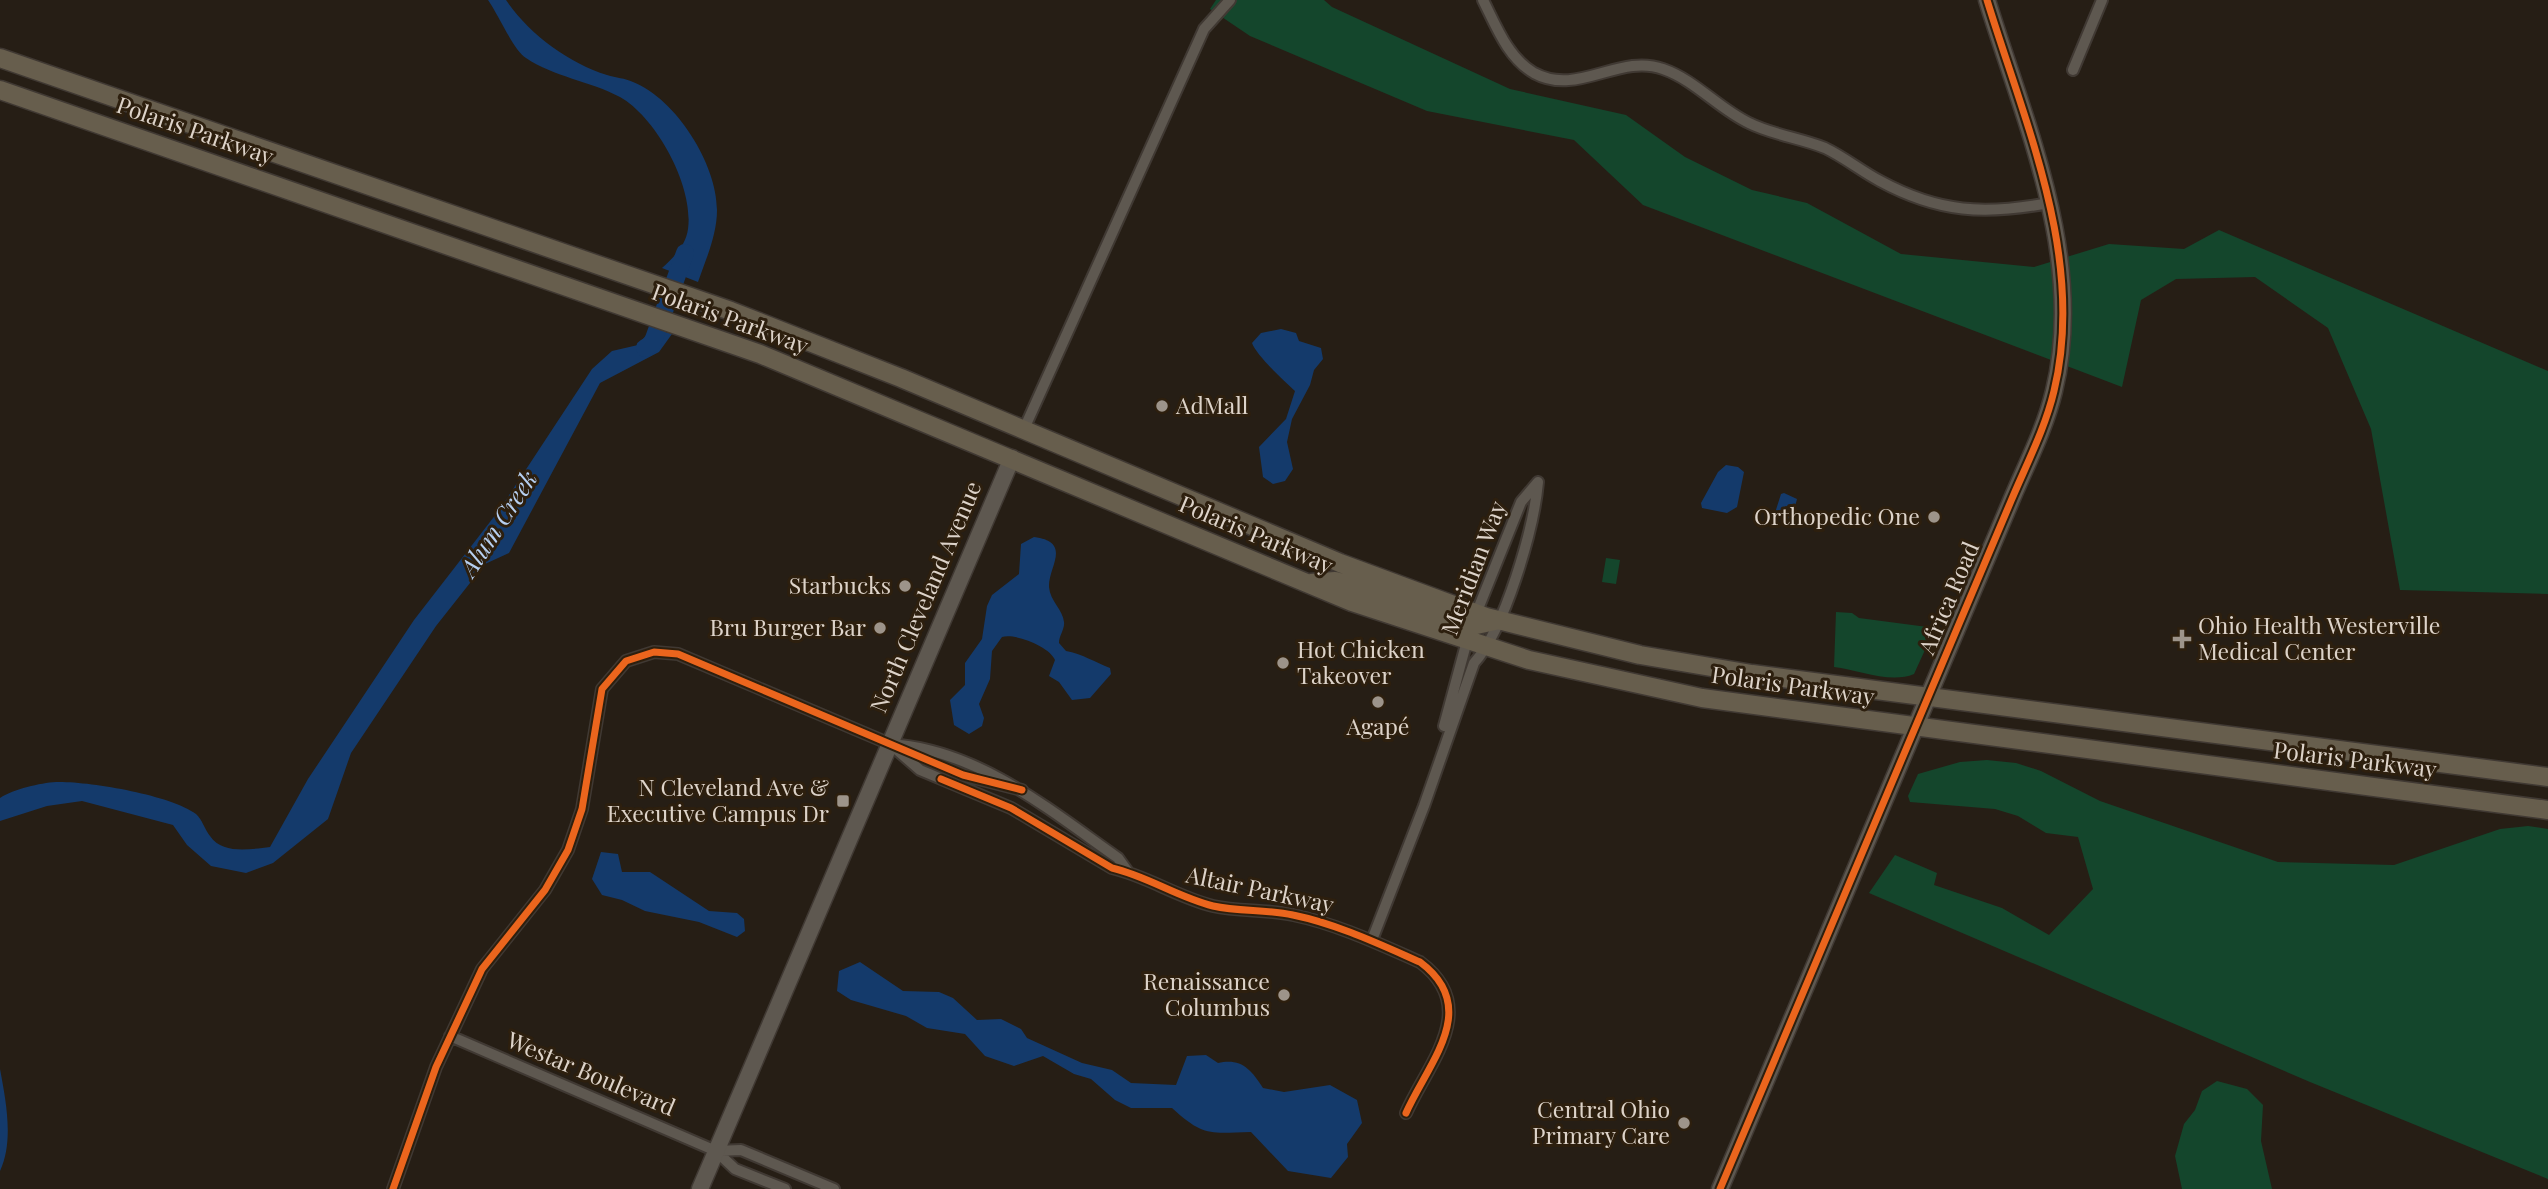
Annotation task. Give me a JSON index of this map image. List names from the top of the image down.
{
  "streets": {
    "main road": ["Polaris Parkway", "North Cleveland Avenue"],
    "street": [
      "Meridian Way",
      "Africa Road",
      "Altair Parkway",
      "Westar Boulevard"
    ]
  },
  "crossings": [
    ["Polaris Parkway", "Meridian Way"],
    ["Polaris Parkway", "North Cleveland Avenue"],
    ["Polaris Parkway", "Africa Road"],
    ["Meridian Way", "Altair Parkway"],
    ["North Cleveland Avenue", "Altair Parkway"],
    ["North Cleveland Avenue", "Westar Boulevard"]
  ],
  "water": ["Alum Creek"],
  "places": {
    "other": [
      "AdMall",
      "Orthopedic One",
      "Starbucks",
      "Bru Burger Bar",
      "Hot Chicken Takeover",
      "Agapé",
      "Renaissance Columbus",
      "Central Ohio Primary Care"
    ],
    "health": ["Ohio Health Westerville Medical Center"],
    "transit": ["N Cleveland Ave & Executive Campus Dr"]
  }
}
